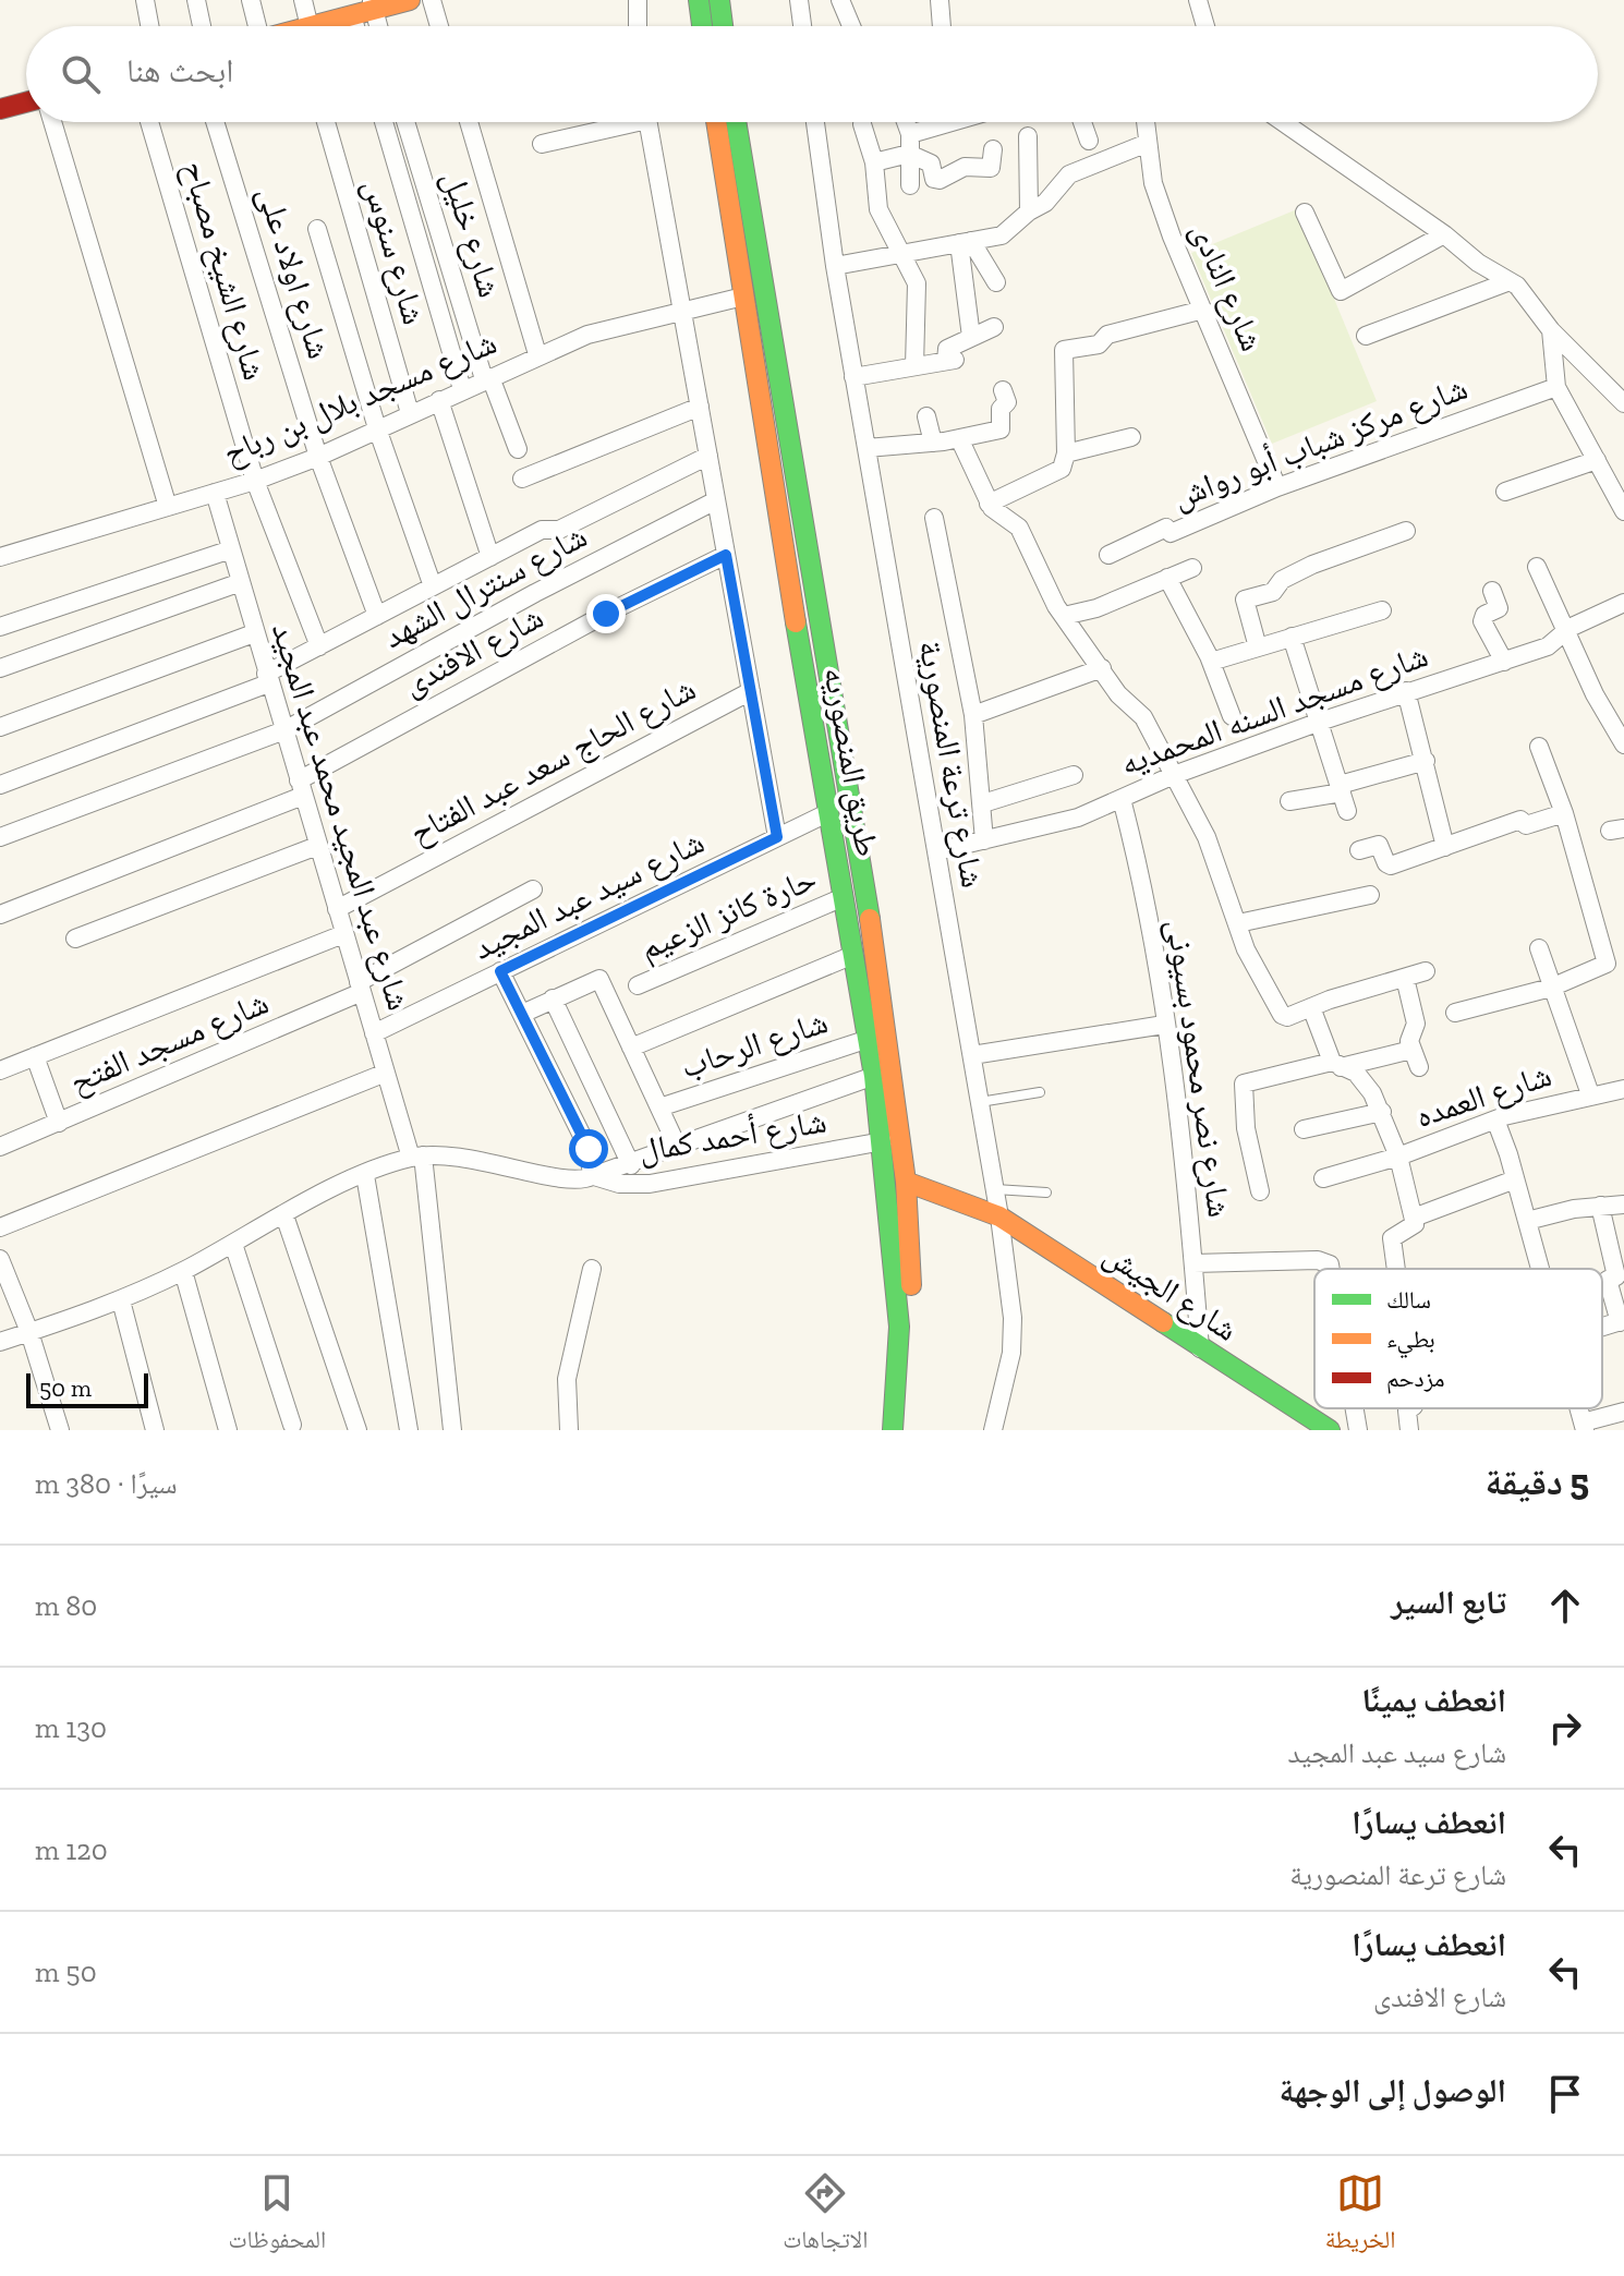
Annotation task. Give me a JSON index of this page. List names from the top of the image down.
{
  "streets": {
    "main road": ["طريق المنصوريه", "شارع الجيش"],
    "street": [
      "شارع خليل",
      "شارع سنوس",
      "شارع الشيخ مصباح",
      "شارع اولاد على",
      "شارع النادى",
      "شارع مسجد بلال بن رباح",
      "شارع مركز شباب أبو رواش",
      "شارع سنترال الشهد",
      "شارع الافندى",
      "شارع مسجد السنه المحمديه",
      "شارع الحاج سعد عبد الفتاح",
      "شارع ترعة المنصورية",
      "شارع عبد المجيد محمد عبد المجيد",
      "شارع سيد عبد المجيد",
      "حارة كانز الزعيم",
      "شارع مسجد الفتح",
      "شارع الرحاب",
      "شارع نصر محمود بسيونى",
      "شارع العمده",
      "شارع أحمد كمال"
    ]
  },
  "crossings": [
    ["شارع خليل", "شارع مسجد بلال بن رباح"],
    ["شارع سنوس", "شارع مسجد بلال بن رباح"],
    ["شارع الشيخ مصباح", "شارع مسجد بلال بن رباح"],
    ["شارع اولاد على", "شارع مسجد بلال بن رباح"],
    ["شارع النادى", "شارع مركز شباب أبو رواش"],
    ["شارع مسجد بلال بن رباح", "طريق المنصوريه"],
    ["شارع مسجد بلال بن رباح", "شارع عبد المجيد محمد عبد المجيد"],
    ["شارع سنترال الشهد", "شارع عبد المجيد محمد عبد المجيد"],
    ["شارع الافندى", "شارع عبد المجيد محمد عبد المجيد"],
    ["شارع مسجد السنه المحمديه", "شارع ترعة المنصورية"],
    ["شارع مسجد السنه المحمديه", "شارع نصر محمود بسيونى"],
    ["شارع الحاج سعد عبد الفتاح", "شارع عبد المجيد محمد عبد المجيد"],
    ["طريق المنصوريه", "شارع سيد عبد المجيد"],
    ["طريق المنصوريه", "حارة كانز الزعيم"],
    ["طريق المنصوريه", "شارع الرحاب"],
    ["طريق المنصوريه", "شارع أحمد كمال"],
    ["طريق المنصوريه", "شارع الجيش"],
    ["شارع ترعة المنصورية", "شارع الجيش"],
    ["شارع عبد المجيد محمد عبد المجيد", "شارع سيد عبد المجيد"],
    ["شارع عبد المجيد محمد عبد المجيد", "شارع مسجد الفتح"],
    ["شارع نصر محمود بسيونى", "شارع الجيش"]
  ],
  "legend": ["سالك", "بطيء", "مزدحم"],
  "scale_bar": "50 m",
  "page": {
    "search": "ابحث هنا",
    "scale": "50 m",
    "heading": ["5 دقيقة", "سيرًا · 380 m"],
    "list": [
      ["تابع السير", "80 m"],
      ["انعطف يمينًا", "شارع سيد عبد المجيد", "130 m"],
      ["انعطف يسارًا", "شارع ترعة المنصورية", "120 m"],
      ["انعطف يسارًا", "شارع الافندى", "50 m"],
      "الوصول إلى الوجهة"
    ],
    "nav": ["الخريطة", "الاتجاهات", "المحفوظات"]
  }
}
